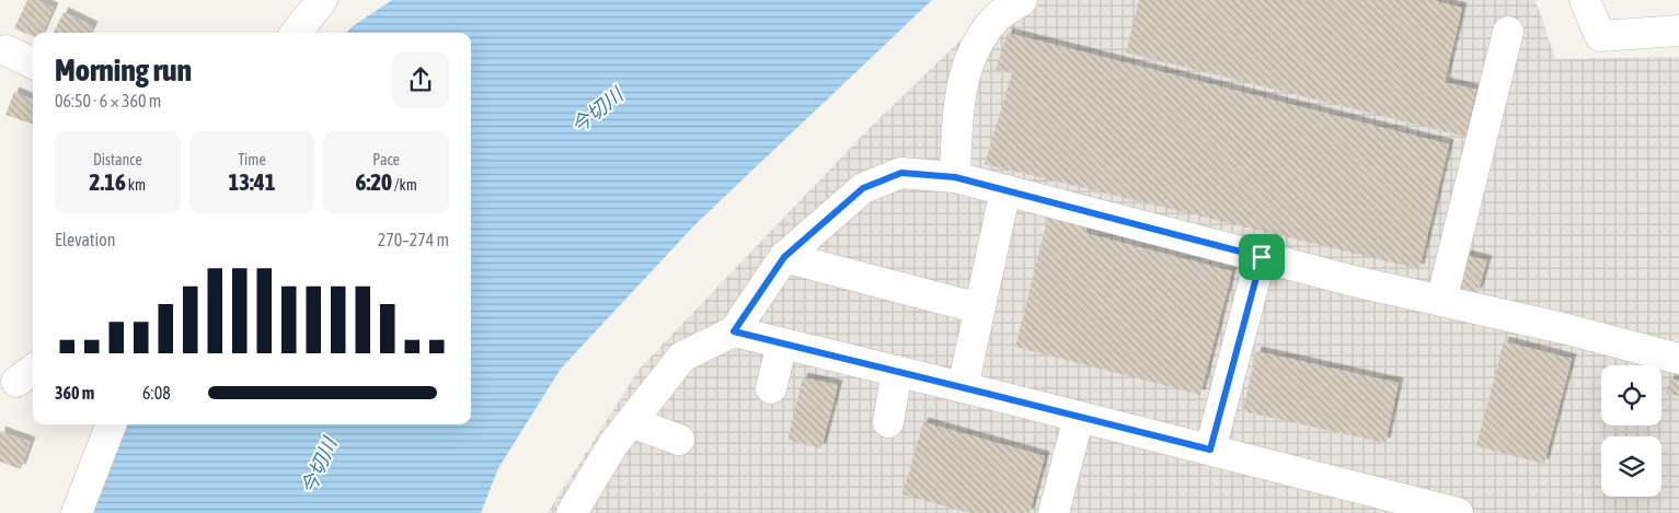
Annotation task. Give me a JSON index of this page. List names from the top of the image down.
{
  "water": ["今切川"],
  "page": {
    "heading": ["Morning run", "06:50 · 6 × 360 m"],
    "stats": [
      ["Distance", "2.16 km"],
      ["Time", "13:41"],
      ["Pace", "6:20 /km"]
    ],
    "chart": ["Elevation", "270–274 m"],
    "list": [
      {
        "name": "360 m",
        "note": "6:08"
      }
    ]
  }
}
